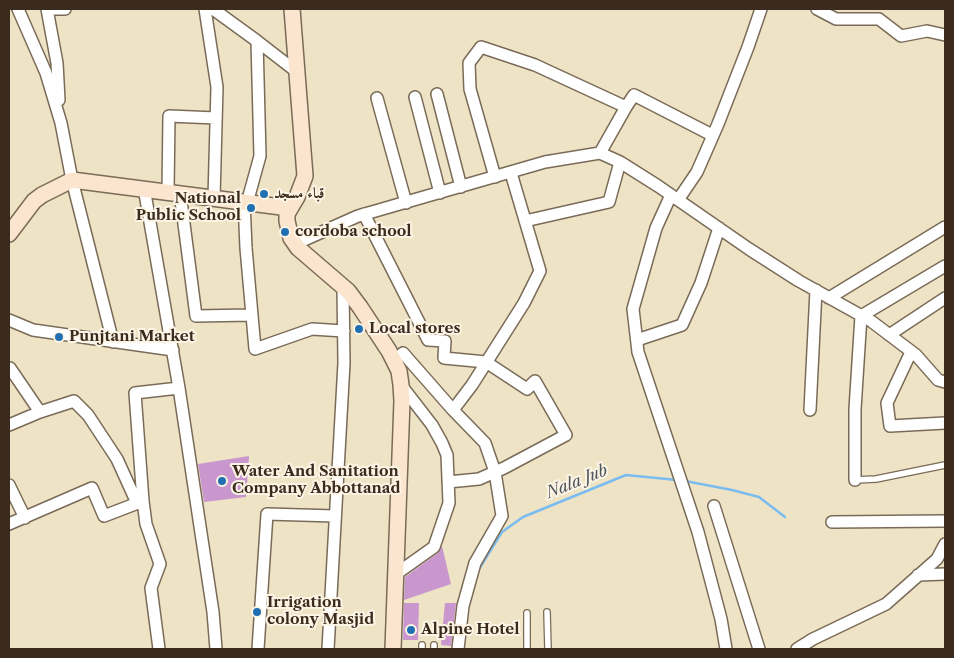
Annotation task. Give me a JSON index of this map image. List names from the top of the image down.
{
  "water": ["Nala Jub"],
  "places": [
    "قباء مسجد",
    "National Public School",
    "cordoba school",
    "Local stores",
    "Punjtani Market",
    "Water And Sanitation Company Abbottanad",
    "Irrigation colony Masjid",
    "Alpine Hotel"
  ]
}
